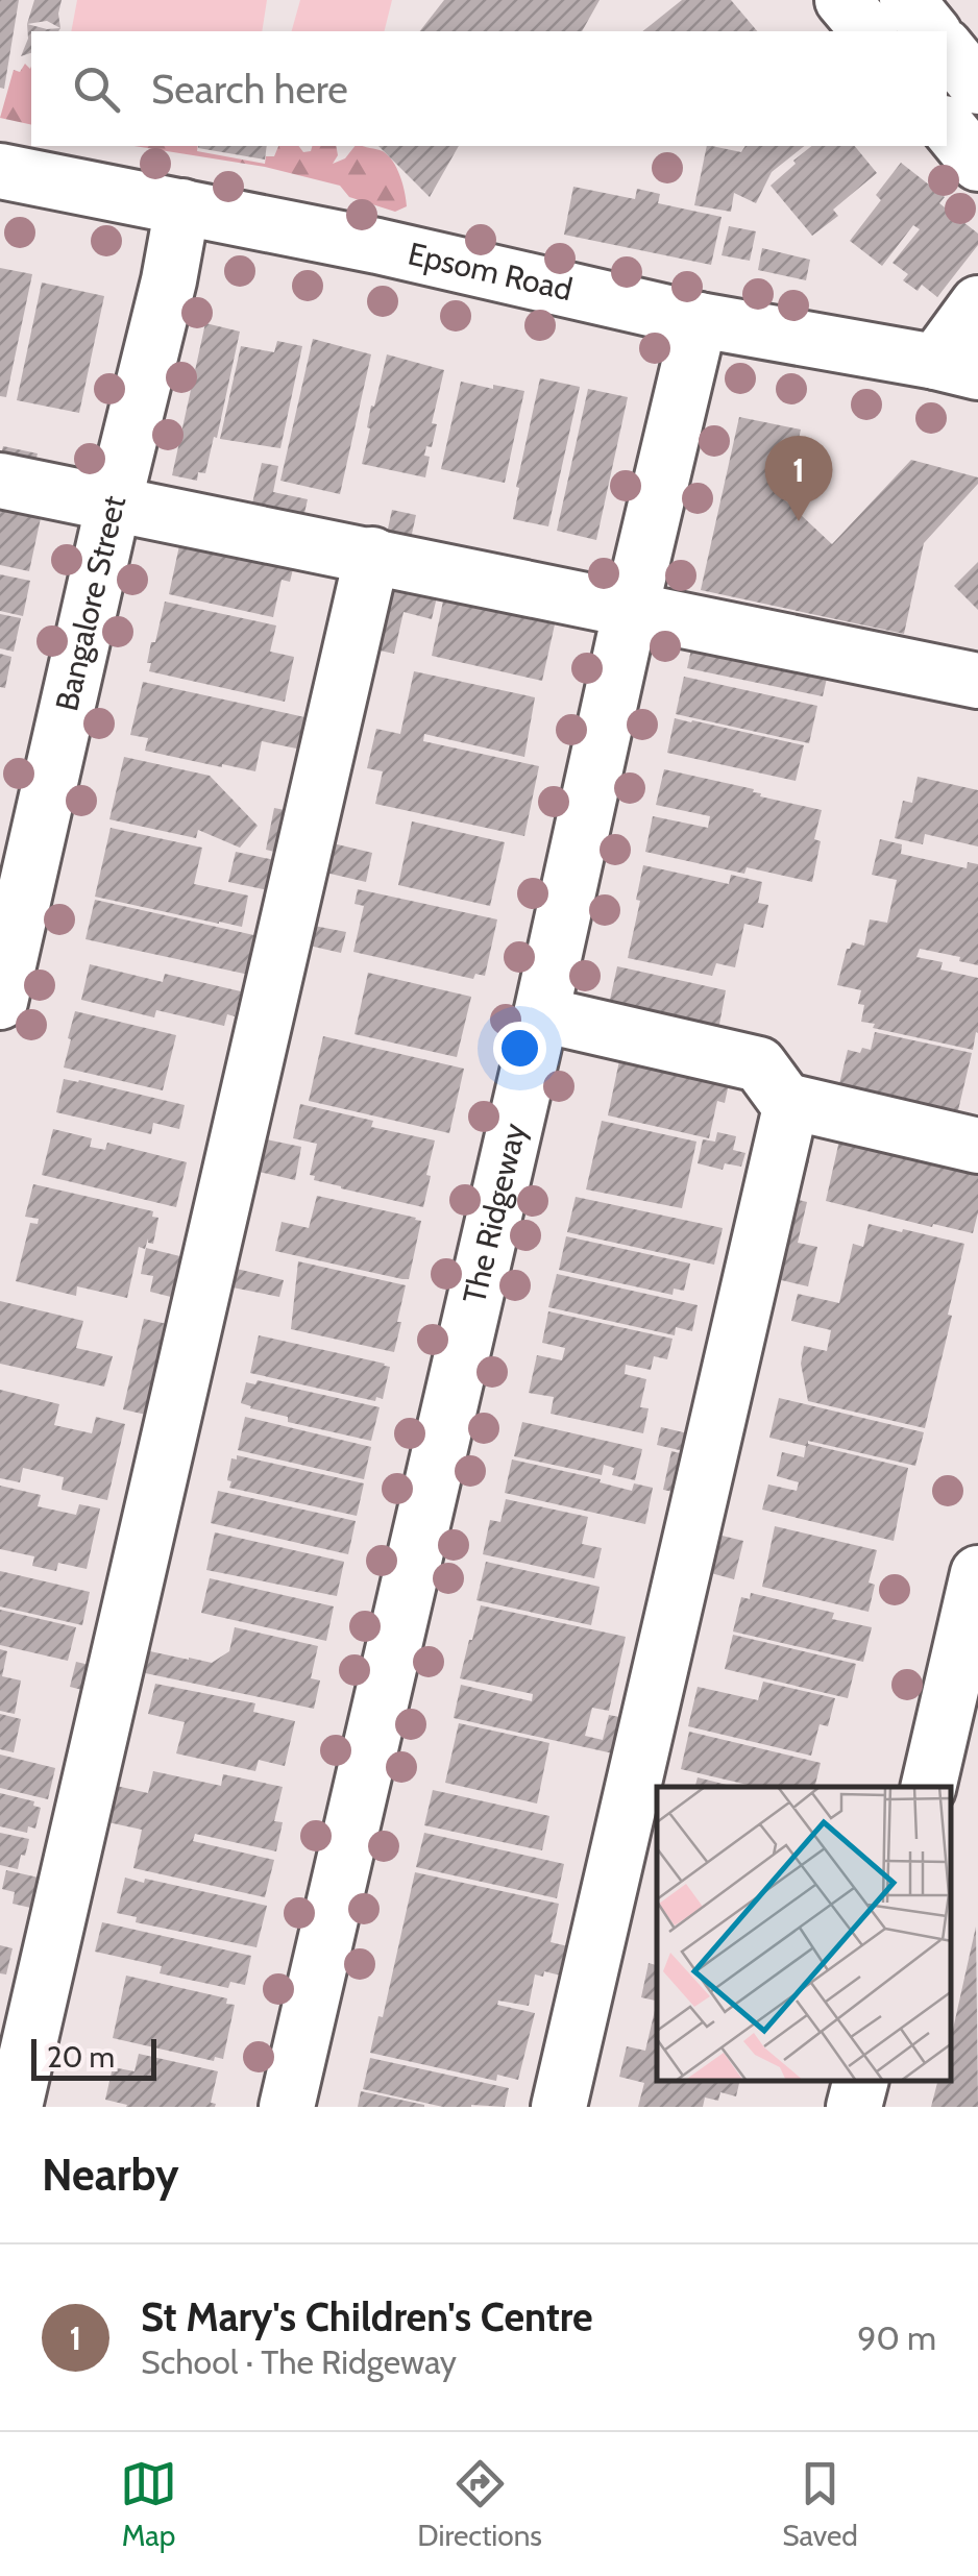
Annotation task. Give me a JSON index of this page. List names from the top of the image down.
{
  "streets": {
    "street": ["Epsom Road", "Bangalore Street", "The Ridgeway"]
  },
  "crossings": [
    ["Epsom Road", "Bangalore Street"],
    ["Epsom Road", "The Ridgeway"]
  ],
  "scale_bar": "20 m",
  "page": {
    "search": "Search here",
    "pins": "1",
    "scale": "20 m",
    "heading": "Nearby",
    "list": [
      {
        "mark": "1",
        "name": "St Mary's Children's Centre",
        "note": "School · The Ridgeway",
        "value": "90 m"
      }
    ],
    "nav": ["Map", "Directions", "Saved"]
  }
}
